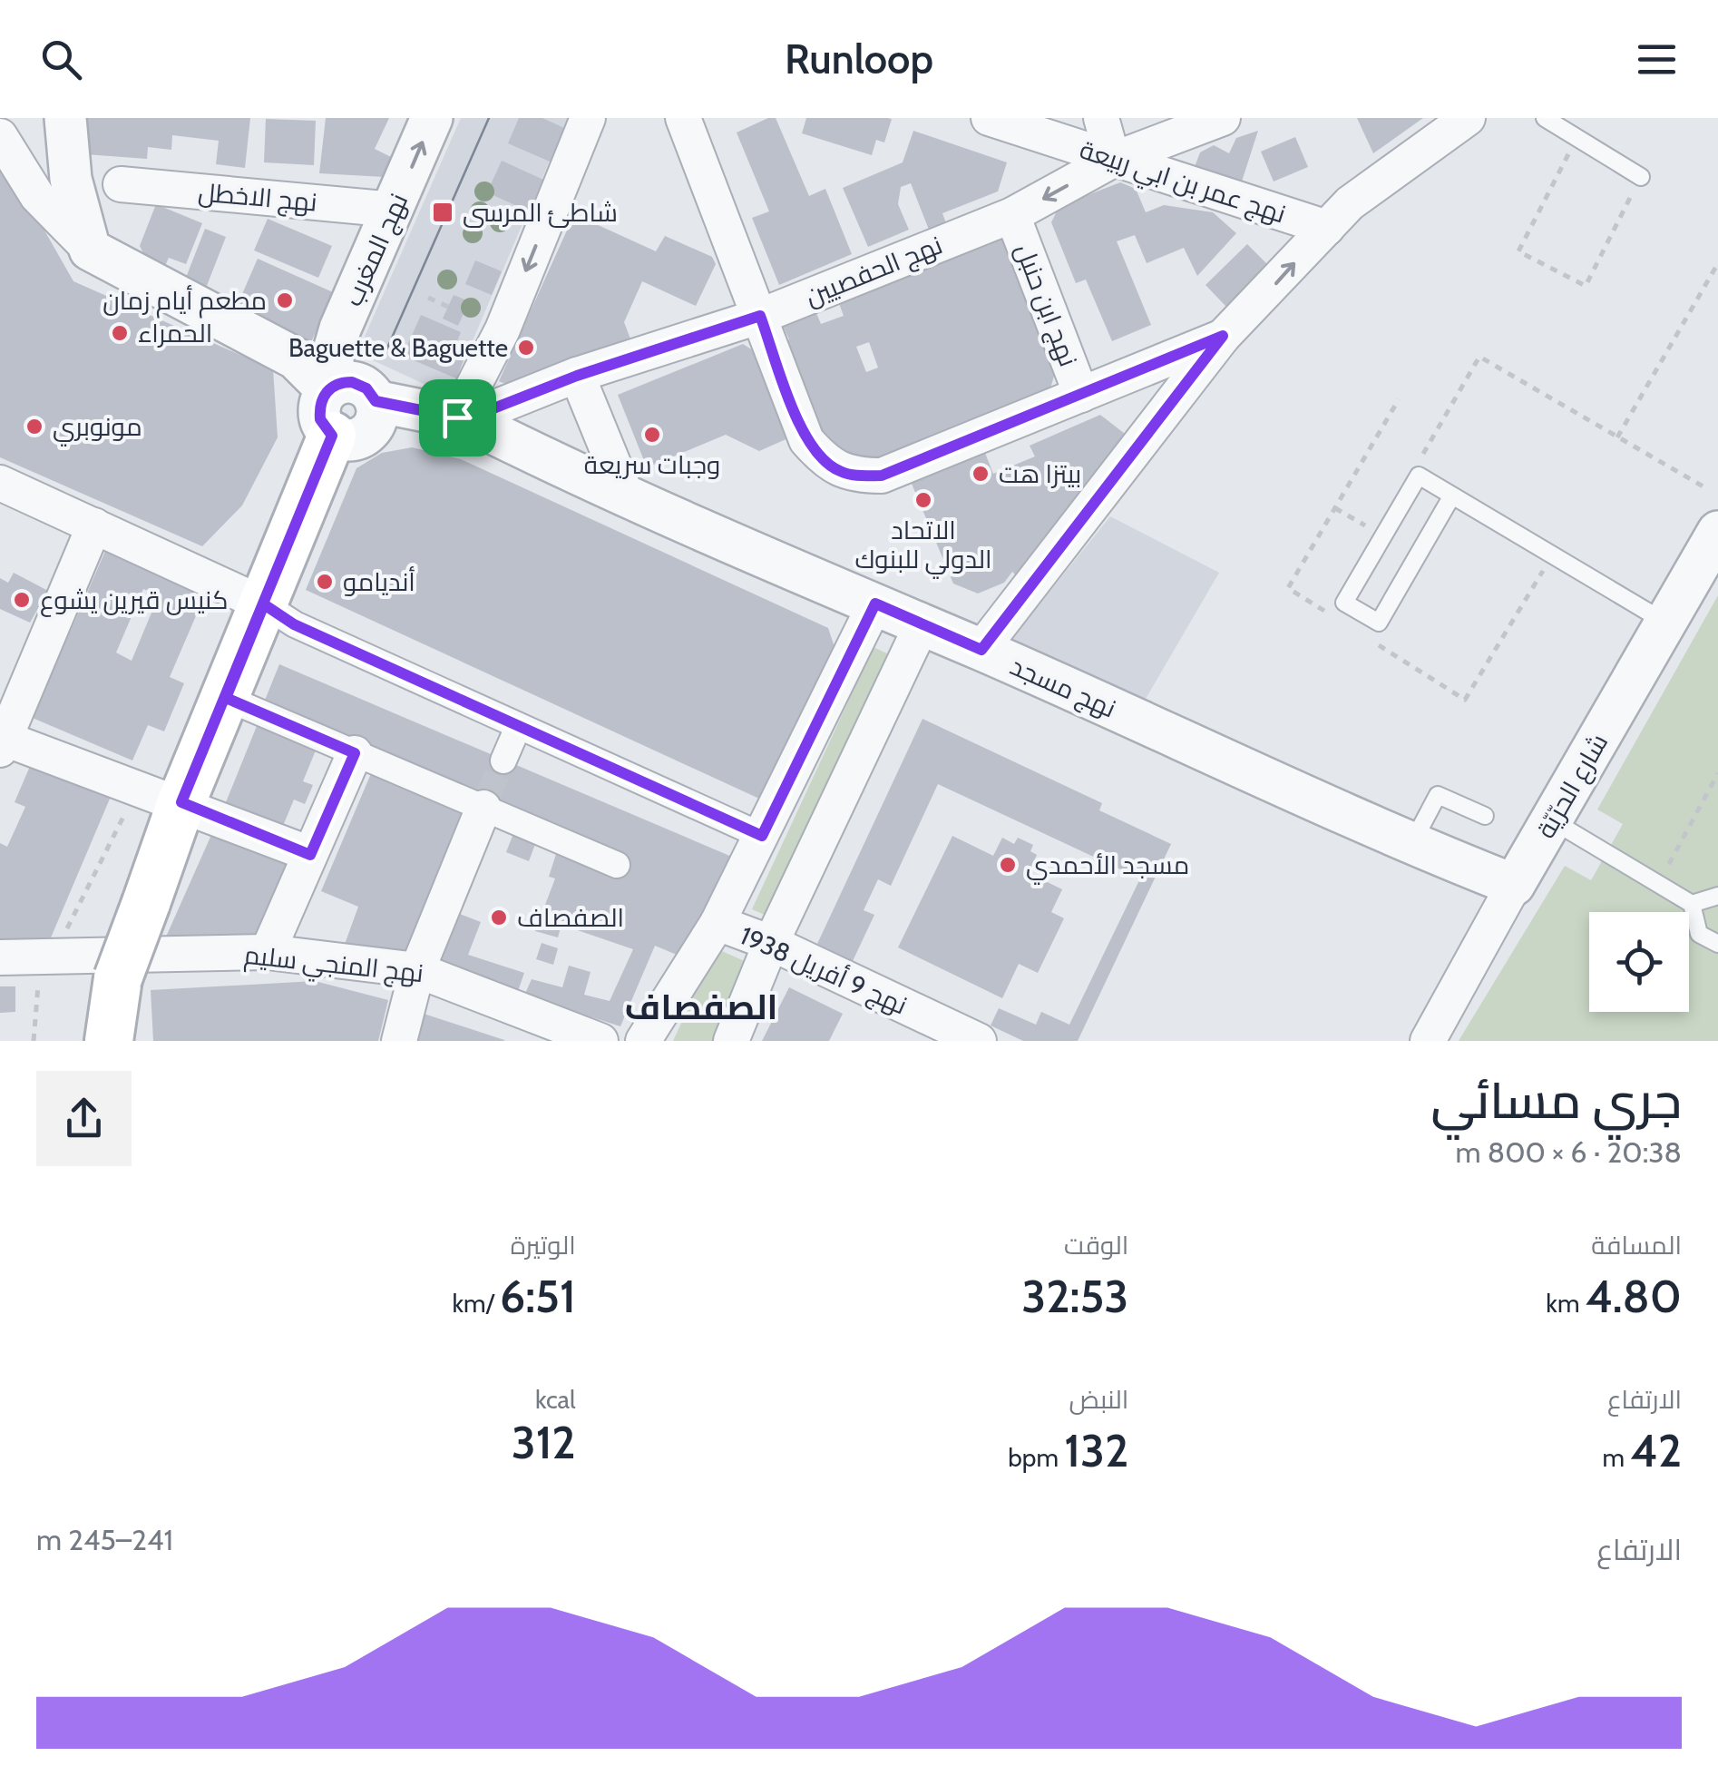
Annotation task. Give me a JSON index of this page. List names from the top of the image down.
{
  "streets": {
    "street": [
      "نهج عمر بن ابي ربيعة",
      "نهج الاخطل",
      "نهج المغرب",
      "نهج الحفصيين",
      "نهج ابن حنبل",
      "نهج مسجد",
      "شارع الحرّيّة",
      "نهج المنجي سليم",
      "نهج 9 أفريل 1938"
    ]
  },
  "crossings": [
    ["نهج عمر بن ابي ربيعة", "نهج الحفصيين"],
    ["نهج الاخطل", "نهج المغرب"],
    ["نهج المغرب", "نهج مسجد"],
    ["نهج الحفصيين", "نهج ابن حنبل"],
    ["نهج الحفصيين", "نهج مسجد"],
    ["نهج مسجد", "شارع الحرّيّة"]
  ],
  "districts": ["الصفصاف"],
  "places": {
    "transit": ["شاطئ المرسى"],
    "other": [
      "مطعم أيام زمان",
      "الحمراء",
      "Baguette & Baguette",
      "مونوبري",
      "وجبات سريعة",
      "بيتزا هت",
      "الاتحاد الدولي للبنوك",
      "أنديامو",
      "كنيس قيرين يشوع",
      "مسجد الأحمدي",
      "الصفصاف"
    ]
  },
  "page": {
    "header": "Runloop",
    "heading": ["جري مسائي", "20:38 · 6 × 800 m"],
    "stats": [
      ["المسافة", "4.80 km"],
      ["الوقت", "32:53"],
      ["الوتيرة", "6:51 /km"],
      ["الارتفاع", "42 m"],
      ["النبض", "132 bpm"],
      ["kcal", "312"]
    ],
    "chart": ["الارتفاع", "241–245 m"]
  }
}
